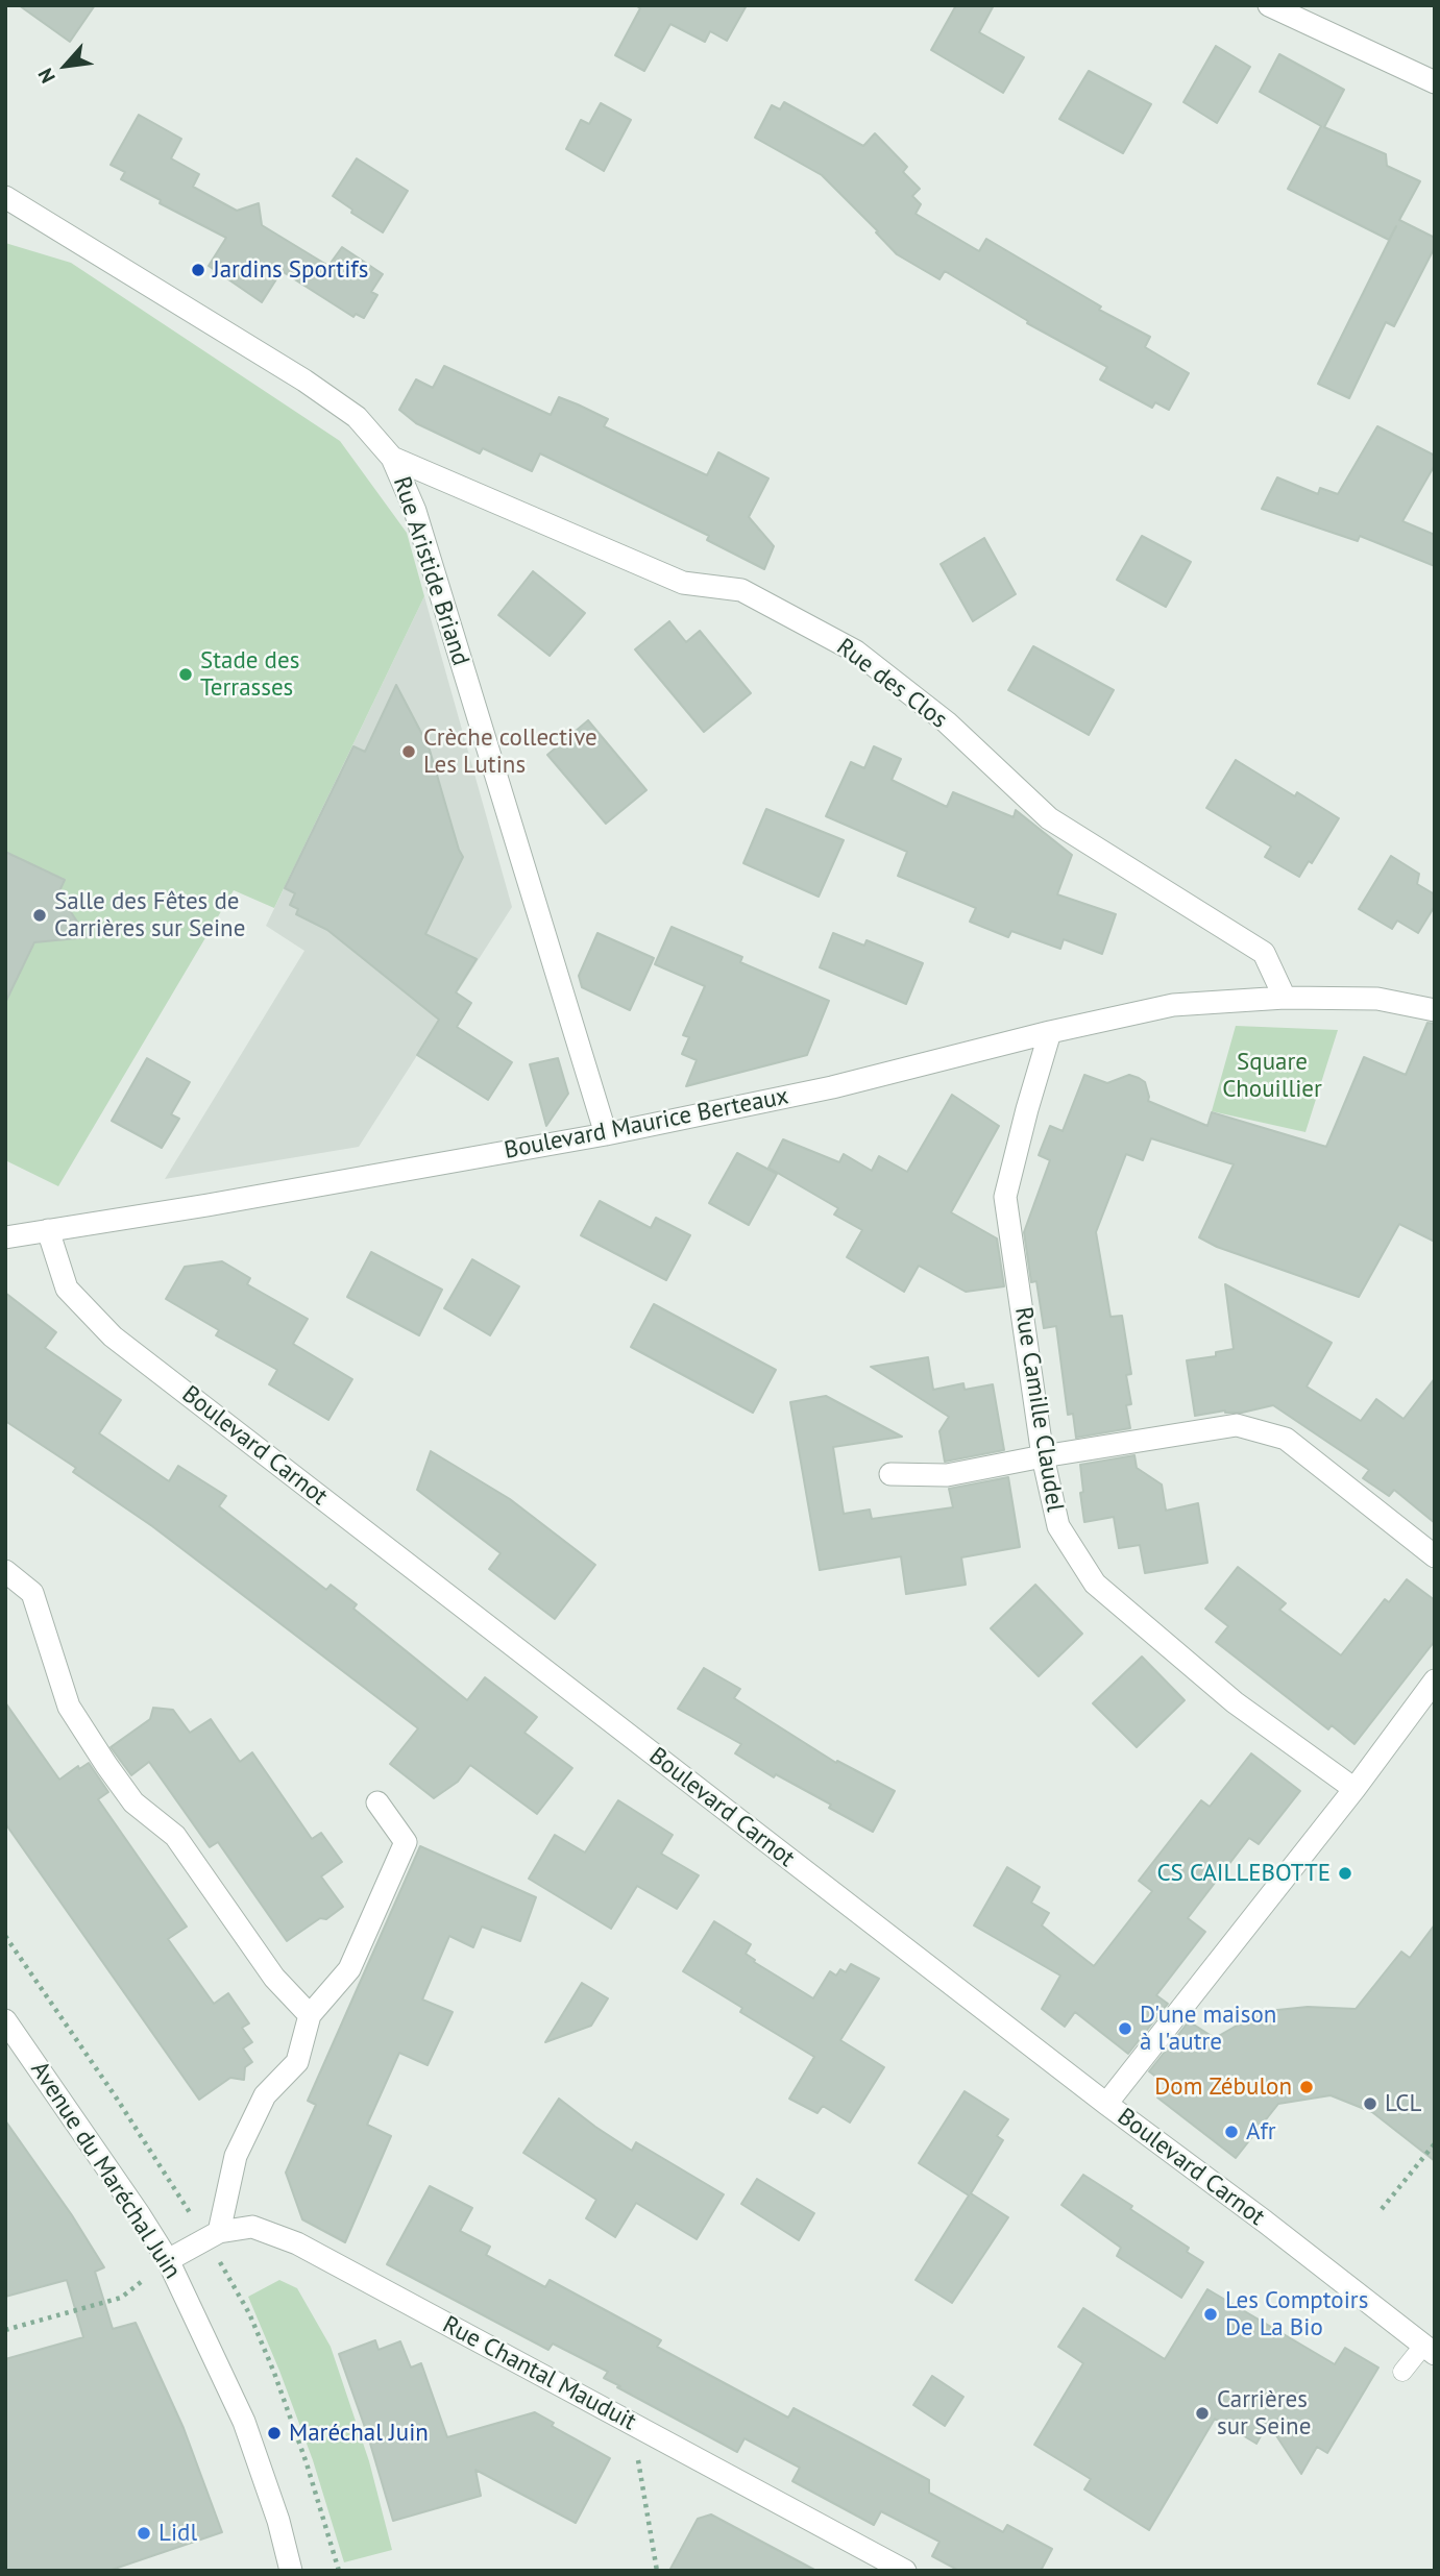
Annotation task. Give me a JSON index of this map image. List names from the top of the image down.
{
  "streets": {
    "street": [
      "Rue Aristide Briand",
      "Rue des Clos",
      "Boulevard Maurice Berteaux",
      "Rue Camille Claudel",
      "Boulevard Carnot",
      "Avenue du Maréchal Juin",
      "Rue Chantal Mauduit"
    ]
  },
  "crossings": [
    ["Rue Aristide Briand", "Rue des Clos"],
    ["Rue Aristide Briand", "Boulevard Maurice Berteaux"],
    ["Rue des Clos", "Boulevard Maurice Berteaux"],
    ["Boulevard Maurice Berteaux", "Rue Camille Claudel"],
    ["Boulevard Maurice Berteaux", "Boulevard Carnot"],
    ["Avenue du Maréchal Juin", "Rue Chantal Mauduit"]
  ],
  "parks": ["Square Chouillier"],
  "places": [
    "Jardins Sportifs",
    "Stade des Terrasses",
    "Crèche collective Les Lutins",
    "Salle des Fêtes de Carrières sur Seine",
    "CS CAILLEBOTTE",
    "D'une maison à l'autre",
    "Dom Zébulon",
    "LCL",
    "Afr",
    "Les Comptoirs De La Bio",
    "Carrières sur Seine",
    "Maréchal Juin",
    "Lidl"
  ],
  "north": "bottom left"
}
